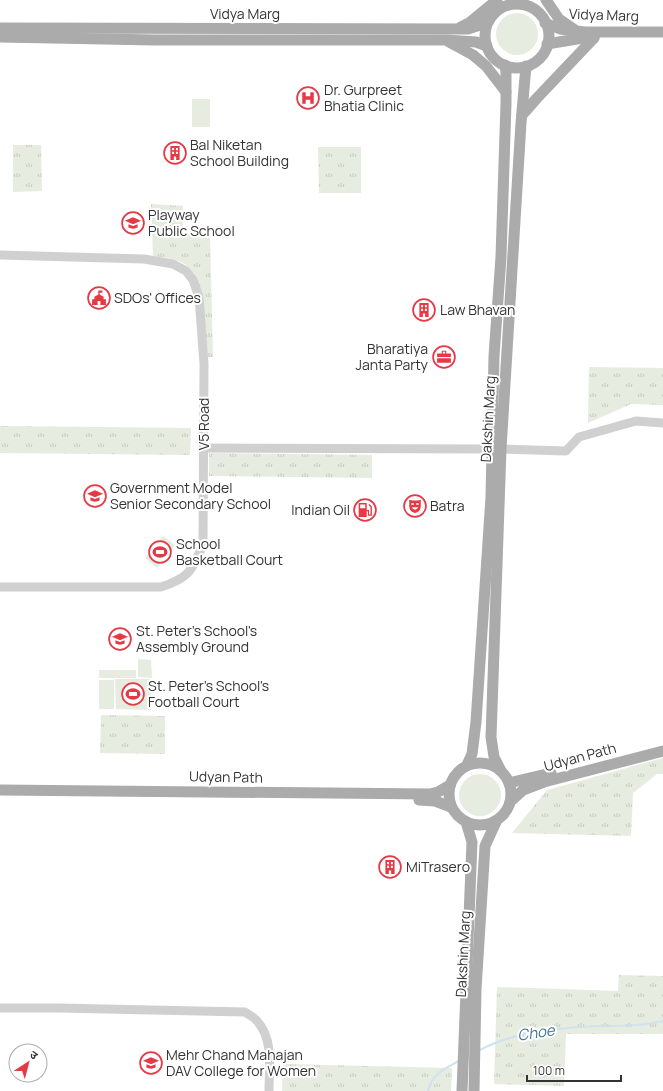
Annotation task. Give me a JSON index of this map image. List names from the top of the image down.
{
  "streets": {
    "main road": ["Vidya Marg", "Dakshin Marg", "Udyan Path"],
    "street": ["V5 Road"]
  },
  "crossings": [
    ["Vidya Marg", "Dakshin Marg"],
    ["Dakshin Marg", "Udyan Path"]
  ],
  "water": ["Choe"],
  "places": {
    "hospital": ["Dr. Gurpreet Bhatia Clinic"],
    "building": ["Bal Niketan School Building", "Law Bhavan", "MiTrasero"],
    "school or university": [
      "Playway Public School",
      "Government Model Senior Secondary School",
      "St. Peter's School's Assembly Ground",
      "Mehr Chand Mahajan DAV College for Women"
    ],
    "public building": ["SDOs' Offices"],
    "office": ["Bharatiya Janta Party"],
    "theatre": ["Batra"],
    "fuel station": ["Indian Oil"],
    "sports": ["School Basketball Court", "St. Peter's School's Football Court"]
  },
  "scale_bar": "100 m",
  "north": "top right"
}
